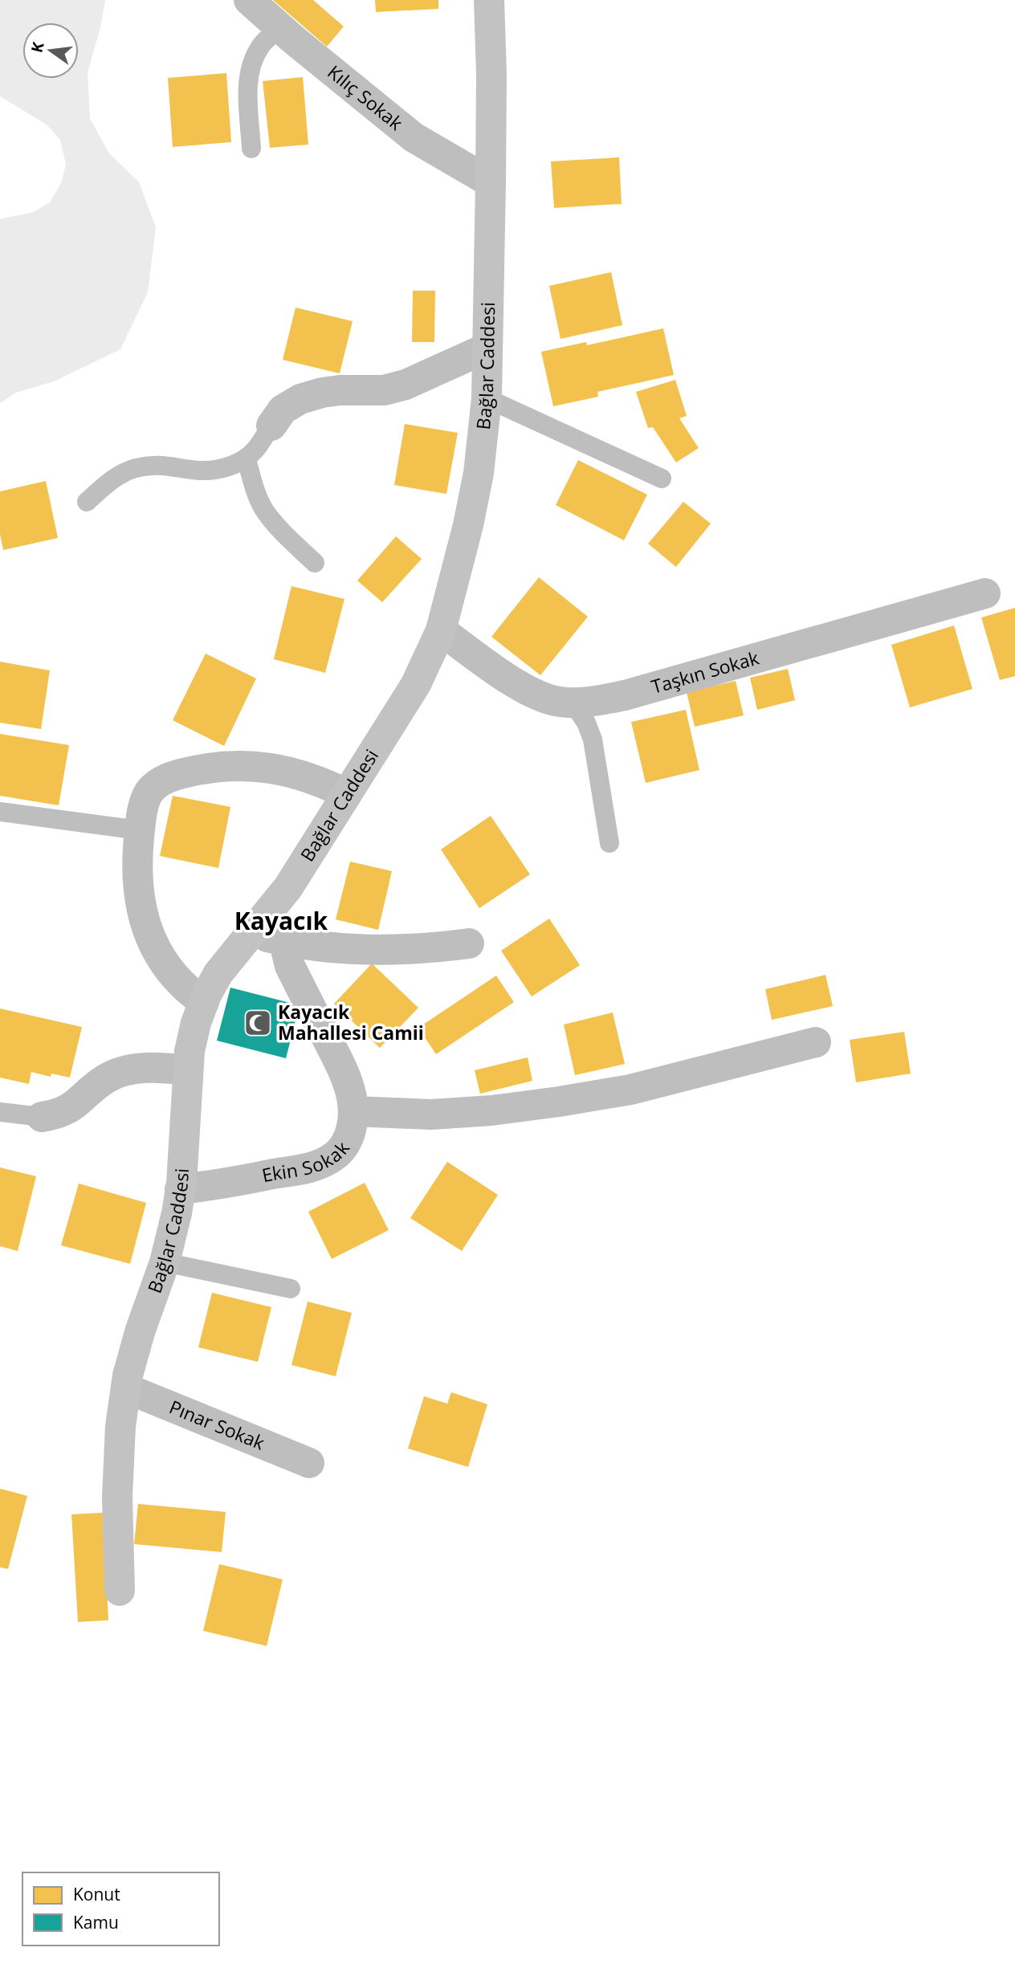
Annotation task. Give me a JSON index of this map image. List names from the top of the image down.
{
  "streets": {
    "street": [
      "Kılıç Sokak",
      "Bağlar Caddesi",
      "Taşkın Sokak",
      "Ekin Sokak",
      "Pınar Sokak"
    ]
  },
  "crossings": [
    ["Kılıç Sokak", "Bağlar Caddesi"],
    ["Bağlar Caddesi", "Taşkın Sokak"],
    ["Bağlar Caddesi", "Ekin Sokak"],
    ["Bağlar Caddesi", "Pınar Sokak"]
  ],
  "districts": ["Kayacık"],
  "places": {
    "mosque": ["Kayacık Mahallesi Camii"]
  },
  "legend": ["Konut", "Kamu"],
  "north": "left"
}
